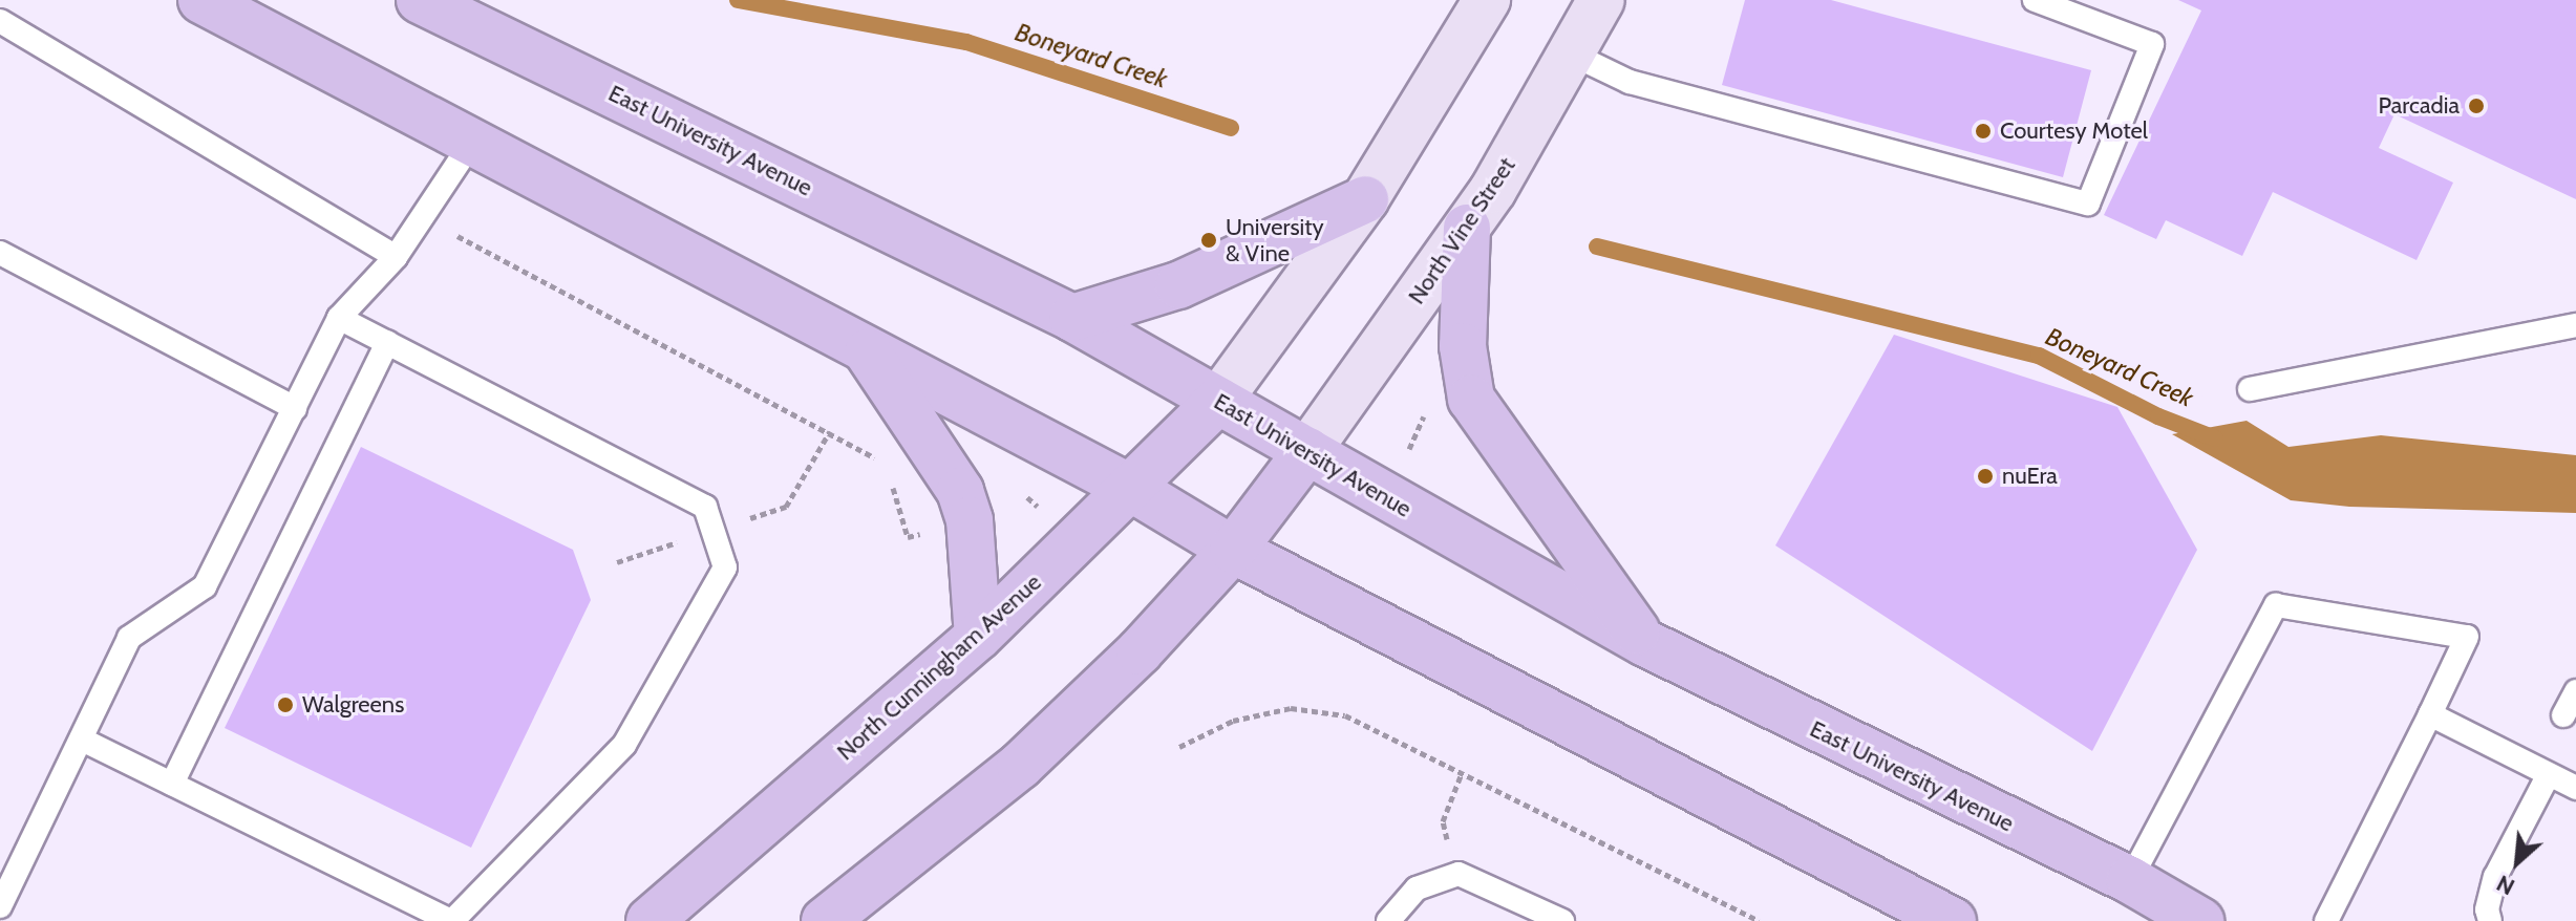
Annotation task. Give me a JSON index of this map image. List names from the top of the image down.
{
  "streets": {
    "main road": ["East University Avenue", "North Vine Street", "North Cunningham Avenue"]
  },
  "crossings": [
    ["East University Avenue", "North Vine Street"],
    ["East University Avenue", "North Cunningham Avenue"]
  ],
  "water": ["Boneyard Creek"],
  "places": [
    "Parcadia",
    "Courtesy Motel",
    "University & Vine",
    "nuEra",
    "Walgreens"
  ],
  "north": "bottom left"
}
